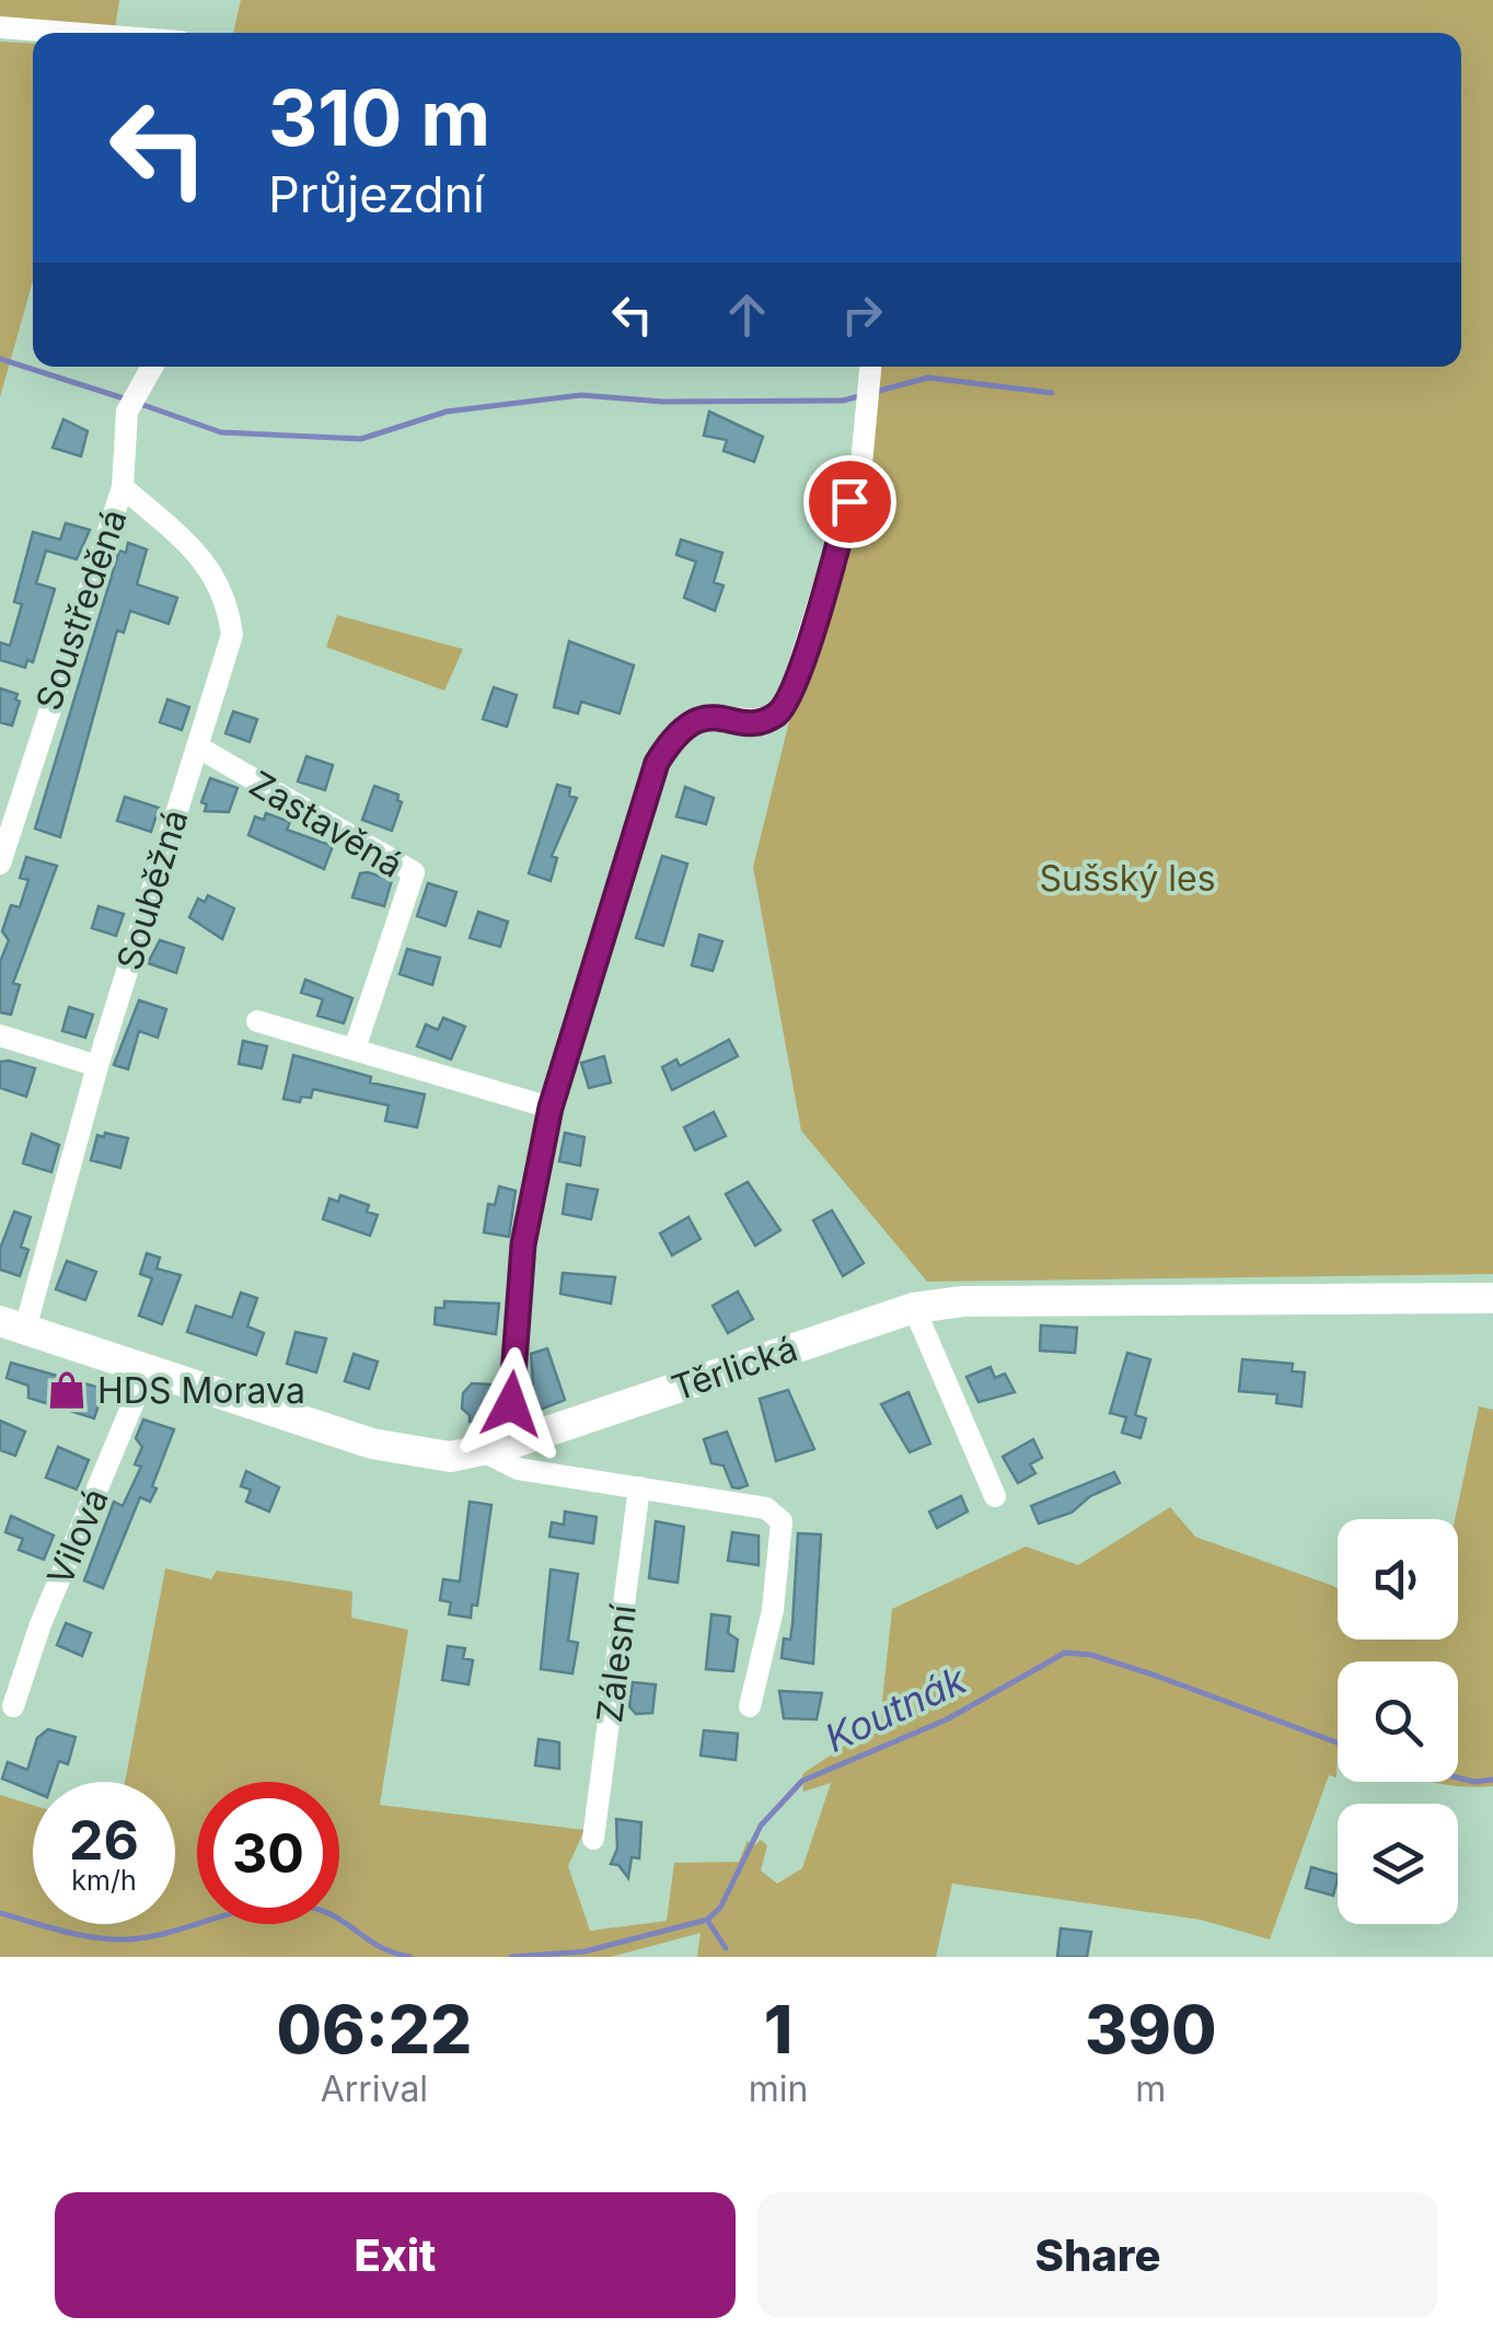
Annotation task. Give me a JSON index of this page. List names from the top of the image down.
{
  "streets": {
    "main road": ["Těrlická"],
    "street": [
      "Soustředěná",
      "Zastavěná",
      "Souběžná",
      "Vilová",
      "Zálesní"
    ]
  },
  "crossings": [
    ["Soustředěná", "Souběžná"],
    ["Zastavěná", "Souběžná"],
    ["Souběžná", "Těrlická"],
    ["Těrlická", "Vilová"]
  ],
  "water": ["Koutnák"],
  "parks": ["Sušský les"],
  "places": {
    "shop": ["HDS Morava"]
  },
  "page": {
    "turn": ["310 m", "Průjezdní"],
    "speed": "26 km/h",
    "limit": "30",
    "eta": [
      "06:22",
      "Arrival",
      "1",
      "min",
      "390",
      "m"
    ],
    "buttons": ["Exit", "Share"]
  }
}
